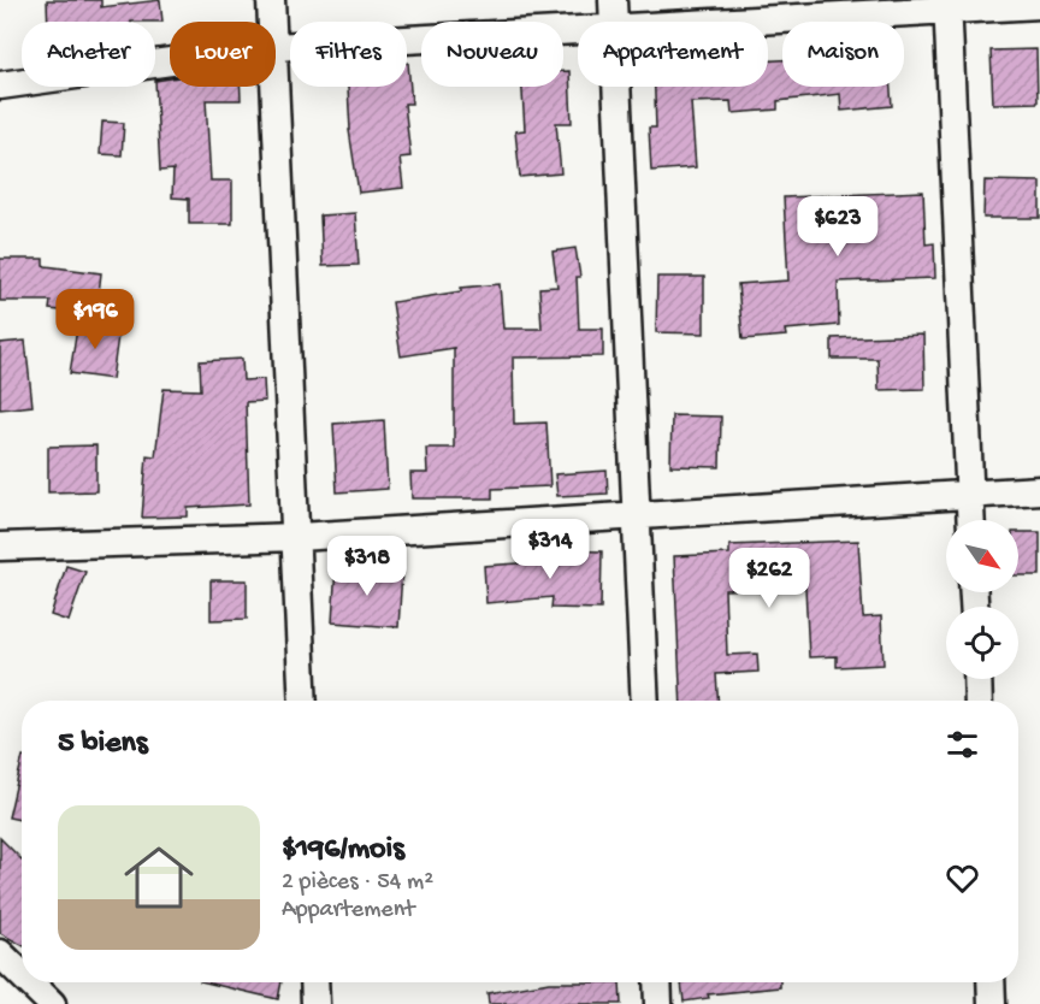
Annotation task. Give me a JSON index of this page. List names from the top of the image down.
{
  "north": "bottom right",
  "page": {
    "chip": [
      "Acheter",
      "Louer",
      "Filtres",
      "Nouveau",
      "Appartement",
      "Maison"
    ],
    "price": [
      "$623",
      "$196",
      "$314",
      "$318",
      "$262"
    ],
    "heading": "5 biens",
    "list": [
      {
        "name": "$196/mois",
        "note": "2 pièces · 54 m² · Appartement"
      }
    ]
  }
}
